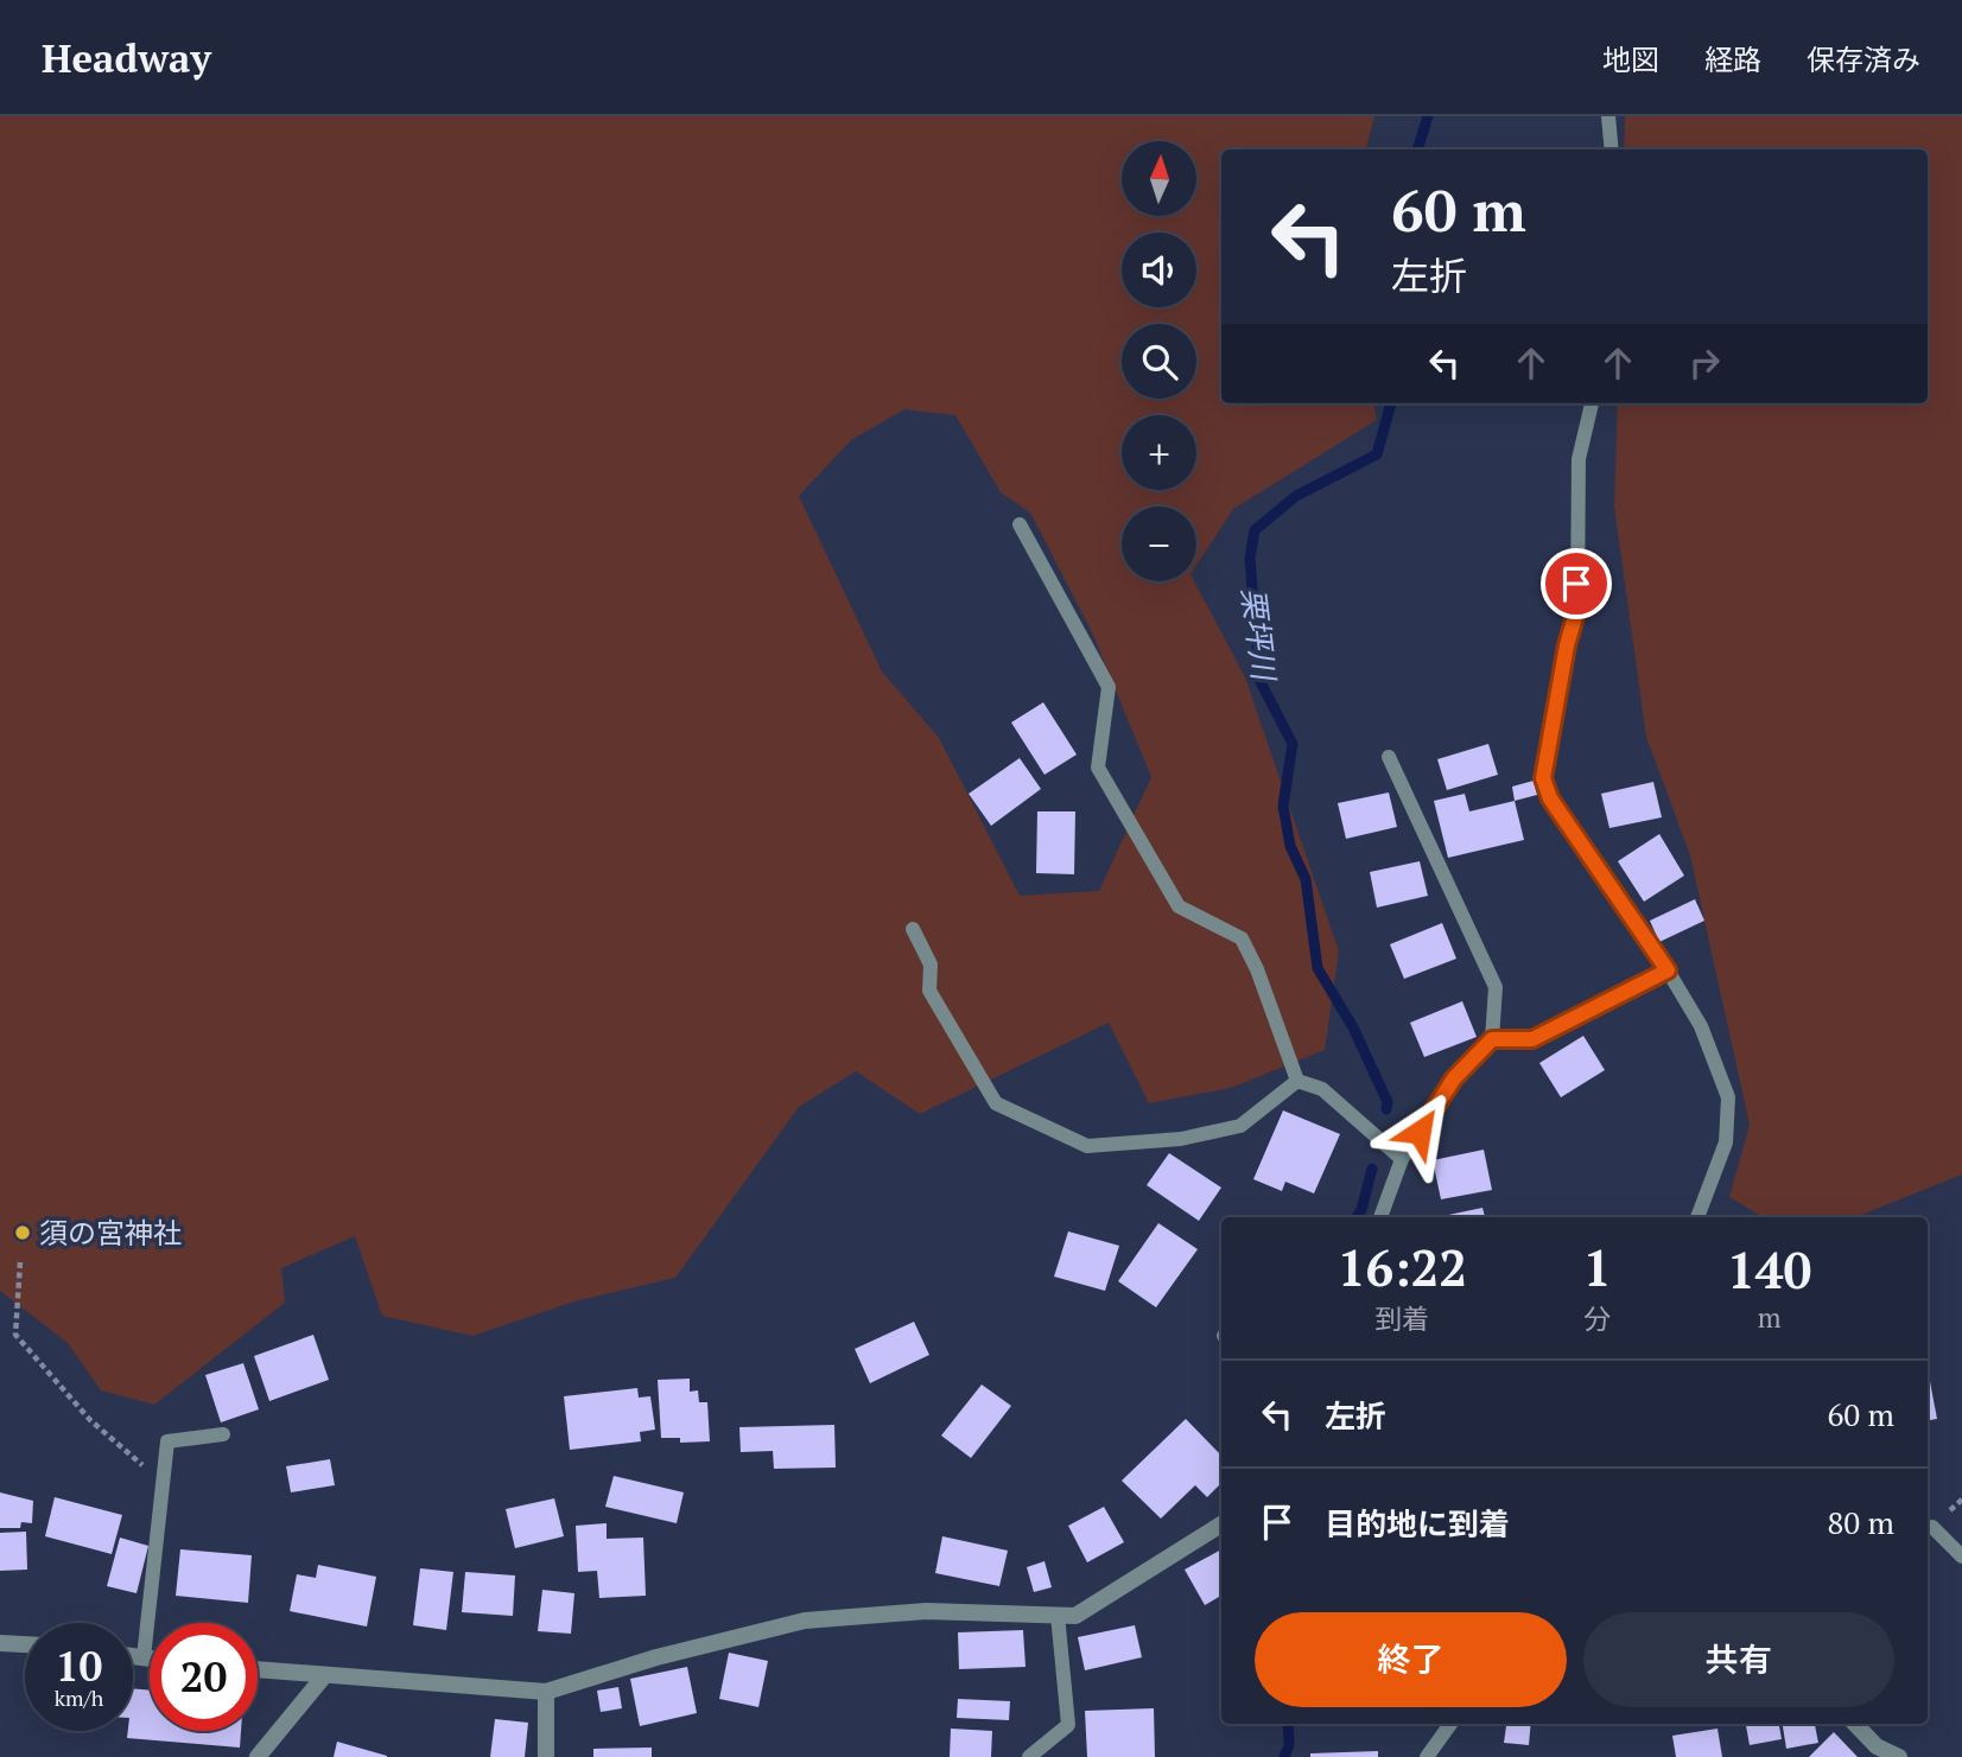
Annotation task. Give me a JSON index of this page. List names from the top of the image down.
{
  "water": ["栗坪川"],
  "places": ["須の宮神社"],
  "north": "top",
  "page": {
    "header": "Headway",
    "nav": ["地図", "経路", "保存済み"],
    "map_buttons": ["+", "−"],
    "turn": ["60 m", "左折"],
    "eta": [
      "16:22",
      "到着",
      "1",
      "分",
      "140",
      "m"
    ],
    "list": [
      {
        "name": "左折",
        "value": "60 m"
      },
      {
        "name": "目的地に到着",
        "value": "80 m"
      }
    ],
    "buttons": ["終了", "共有"],
    "speed": "10 km/h",
    "limit": "20"
  }
}
